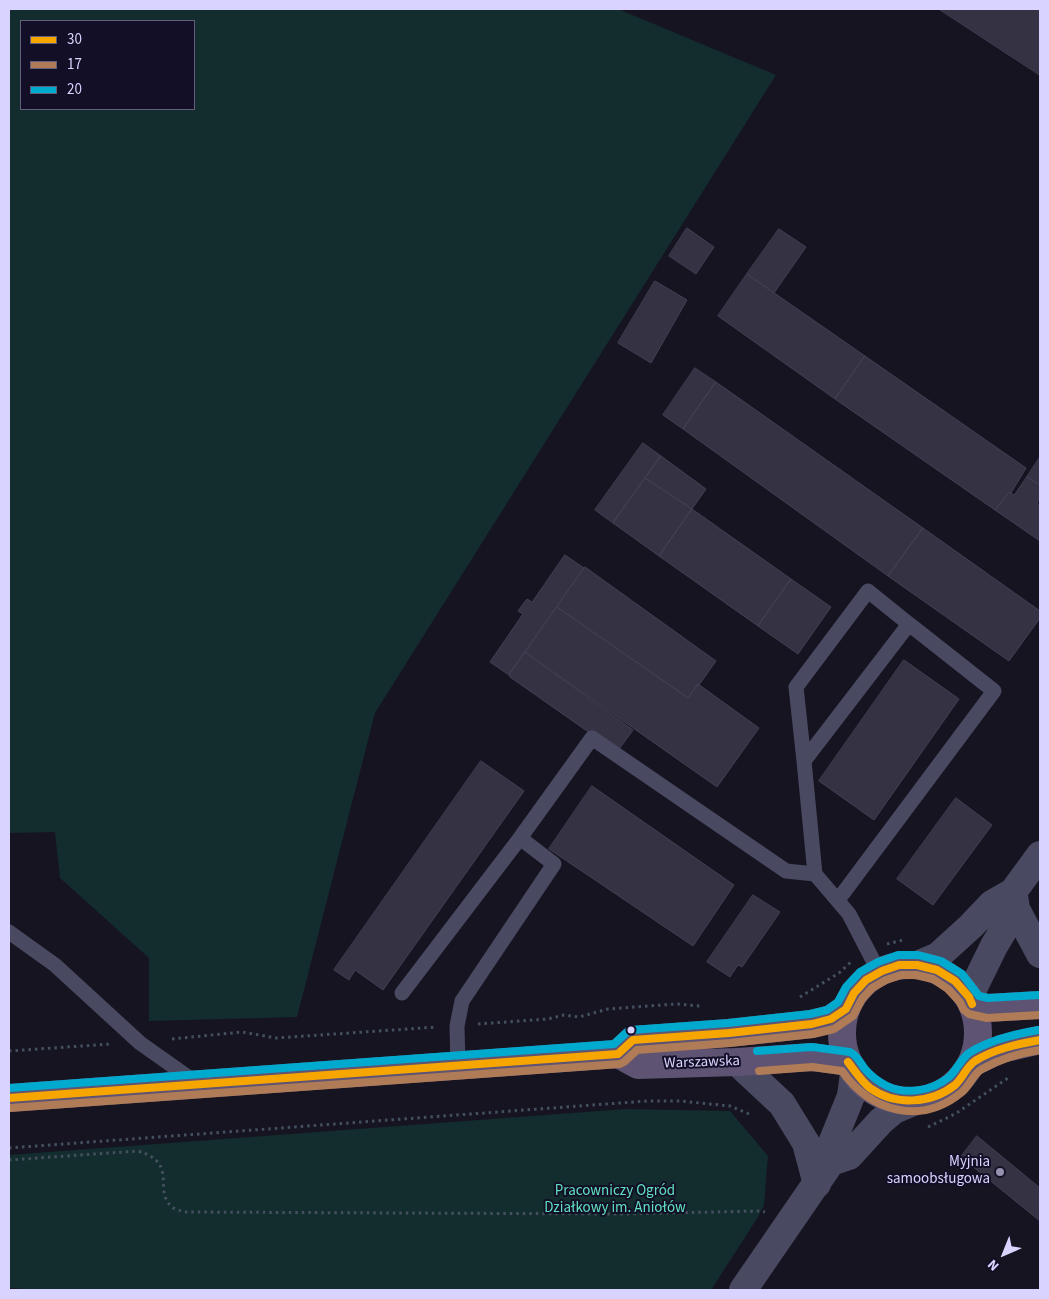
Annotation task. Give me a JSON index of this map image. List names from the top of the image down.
{
  "streets": {
    "main road": ["Warszawska"]
  },
  "parks": ["Pracowniczy Ogród Działkowy im. Aniołów"],
  "places": ["Myjnia samoobsługowa"],
  "lines": ["transit line 20", "transit line 30", "transit line 17"],
  "legend": ["30", "17", "20"],
  "north": "bottom left"
}
